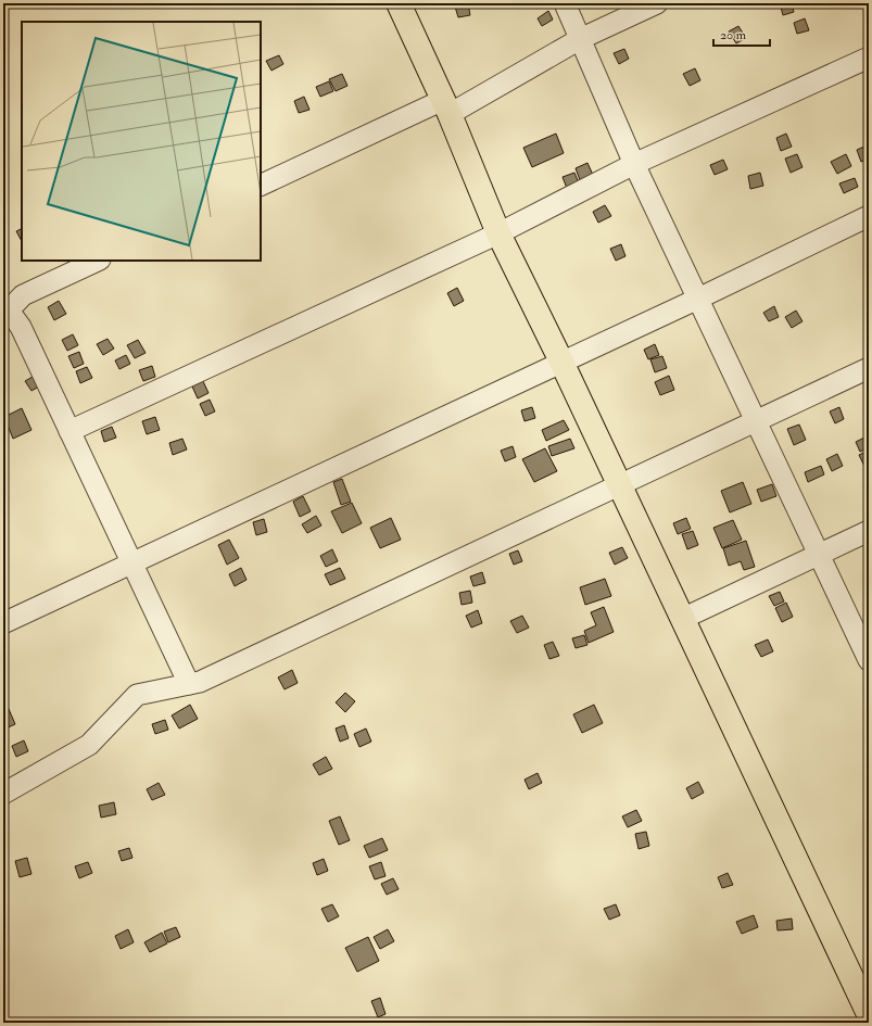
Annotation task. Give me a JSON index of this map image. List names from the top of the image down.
{
  "scale_bar": "20 m"
}
